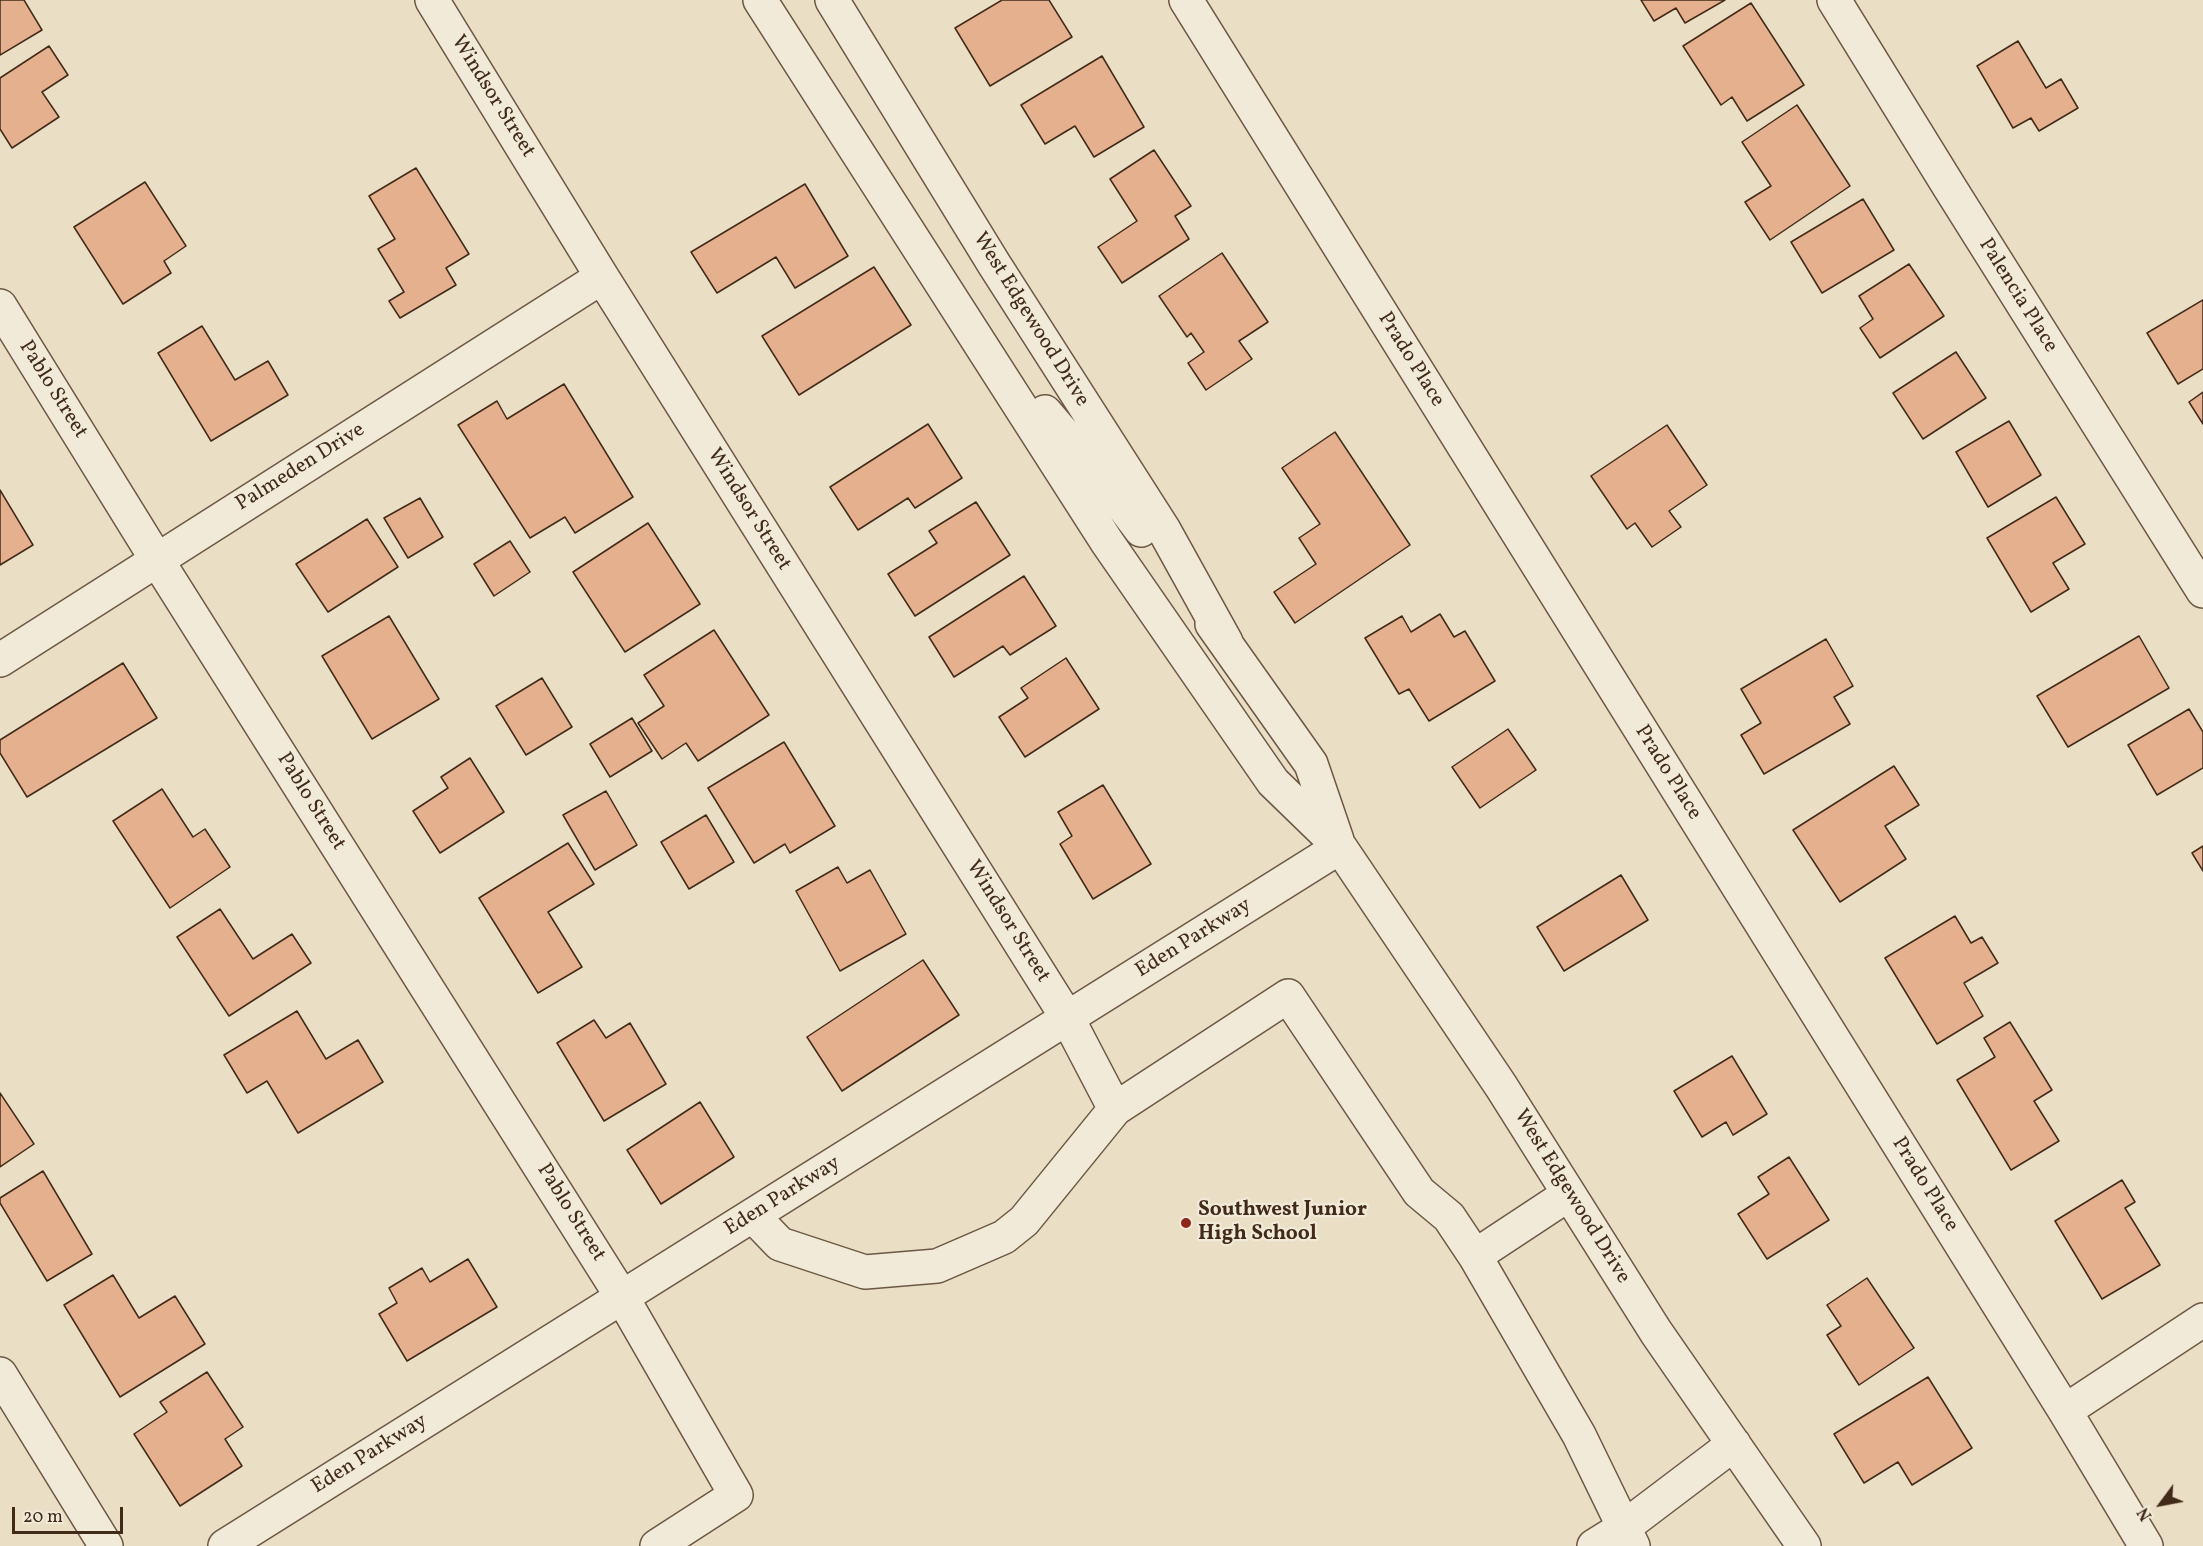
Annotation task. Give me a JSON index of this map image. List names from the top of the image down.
{
  "streets": {
    "street": [
      "Windsor Street",
      "Palencia Place",
      "West Edgewood Drive",
      "Prado Place",
      "Pablo Street",
      "Palmeden Drive",
      "Eden Parkway"
    ]
  },
  "crossings": [
    ["Windsor Street", "Palmeden Drive"],
    ["Windsor Street", "Eden Parkway"],
    ["West Edgewood Drive", "Eden Parkway"],
    ["Pablo Street", "Palmeden Drive"],
    ["Pablo Street", "Eden Parkway"]
  ],
  "places": ["Southwest Junior High School"],
  "scale_bar": "20 m",
  "north": "bottom left"
}
